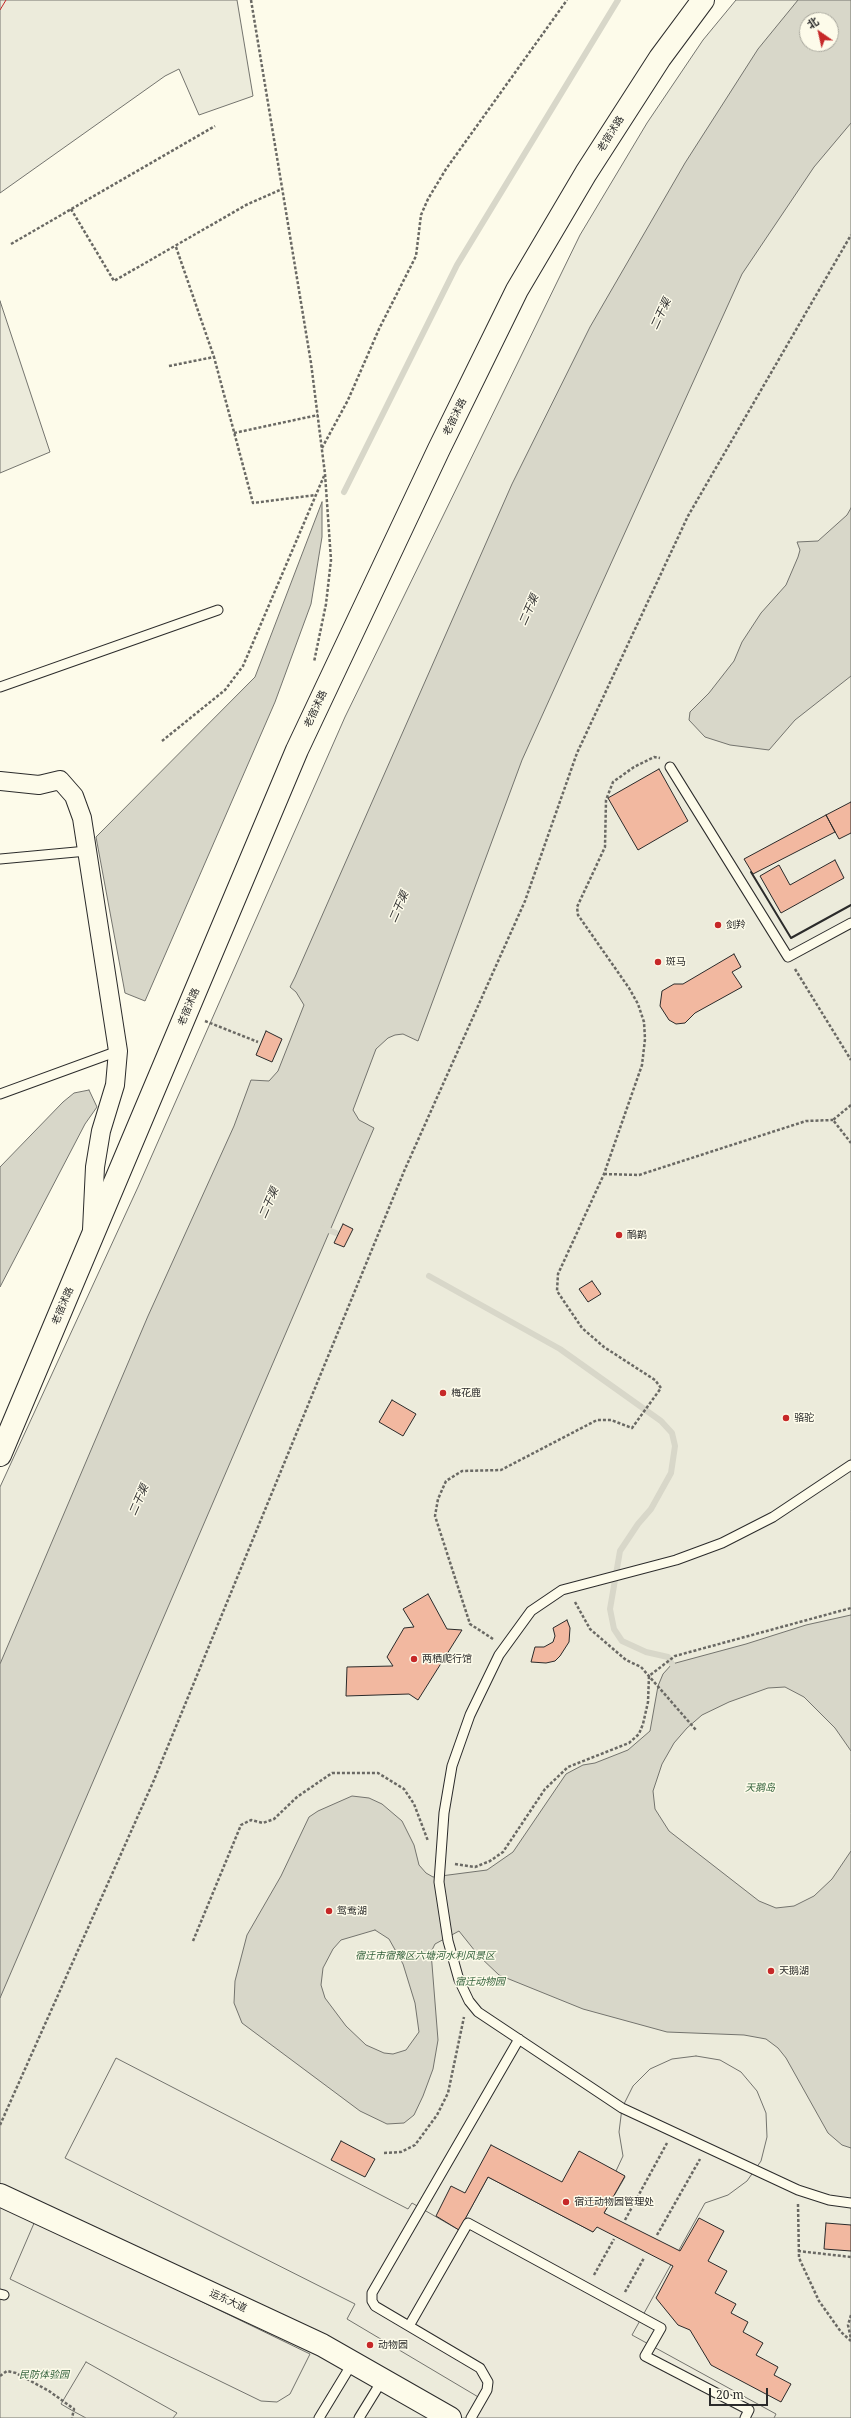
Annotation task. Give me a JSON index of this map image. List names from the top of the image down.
{
  "streets": {
    "main road": ["老宿沭路", "运东大道"]
  },
  "water": ["二干渠"],
  "parks": [
    "天鹅岛",
    "宿迁市宿豫区六塘河水利风景区",
    "宿迁动物园",
    "民防体验园"
  ],
  "places": [
    "剑羚",
    "斑马",
    "鸸鹋",
    "梅花鹿",
    "骆驼",
    "两栖爬行馆",
    "鸳鸯湖",
    "天鹅湖",
    "宿迁动物园管理处",
    "动物园"
  ],
  "scale_bar": "20 m",
  "north": "top left"
}
